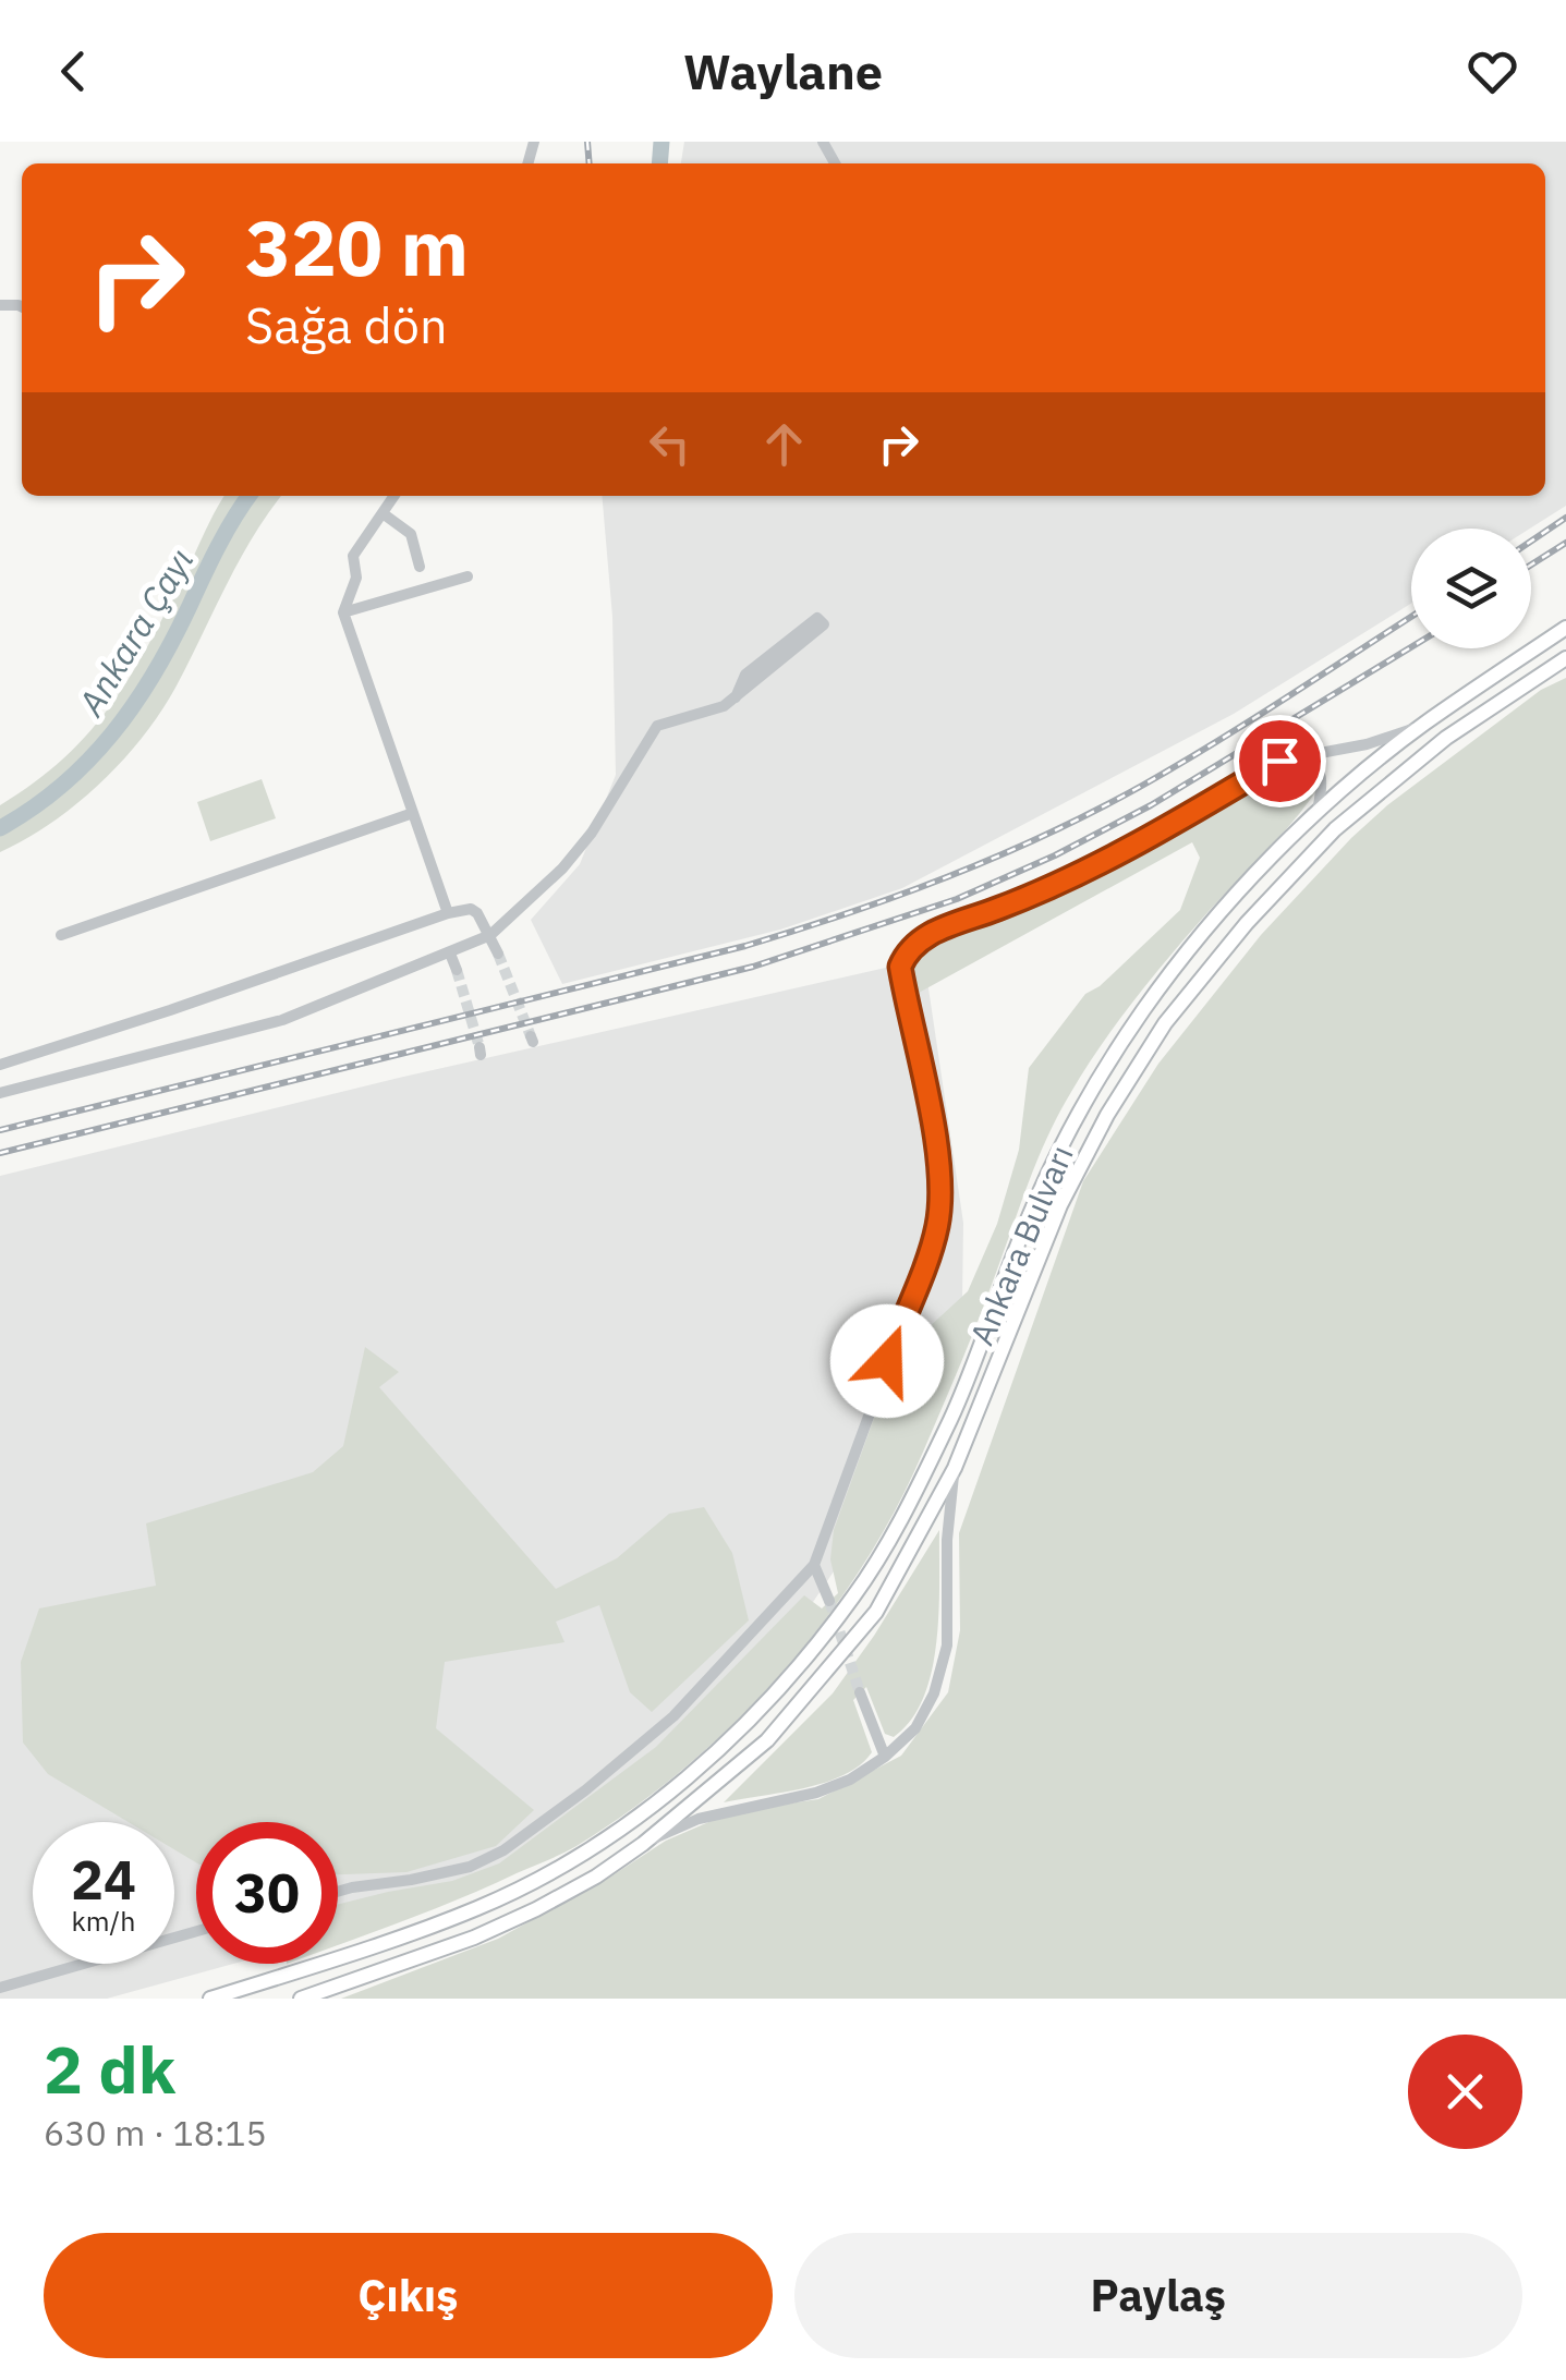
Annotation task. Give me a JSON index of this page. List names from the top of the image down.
{
  "streets": {
    "main road": ["Ankara Bulvarı"]
  },
  "water": ["Ankara Çayı"],
  "page": {
    "header": "Waylane",
    "turn": ["320 m", "Sağa dön"],
    "speed": "24 km/h",
    "limit": "30",
    "heading": ["2 dk", "630 m · 18:15"],
    "buttons": ["Çıkış", "Paylaş"]
  }
}
